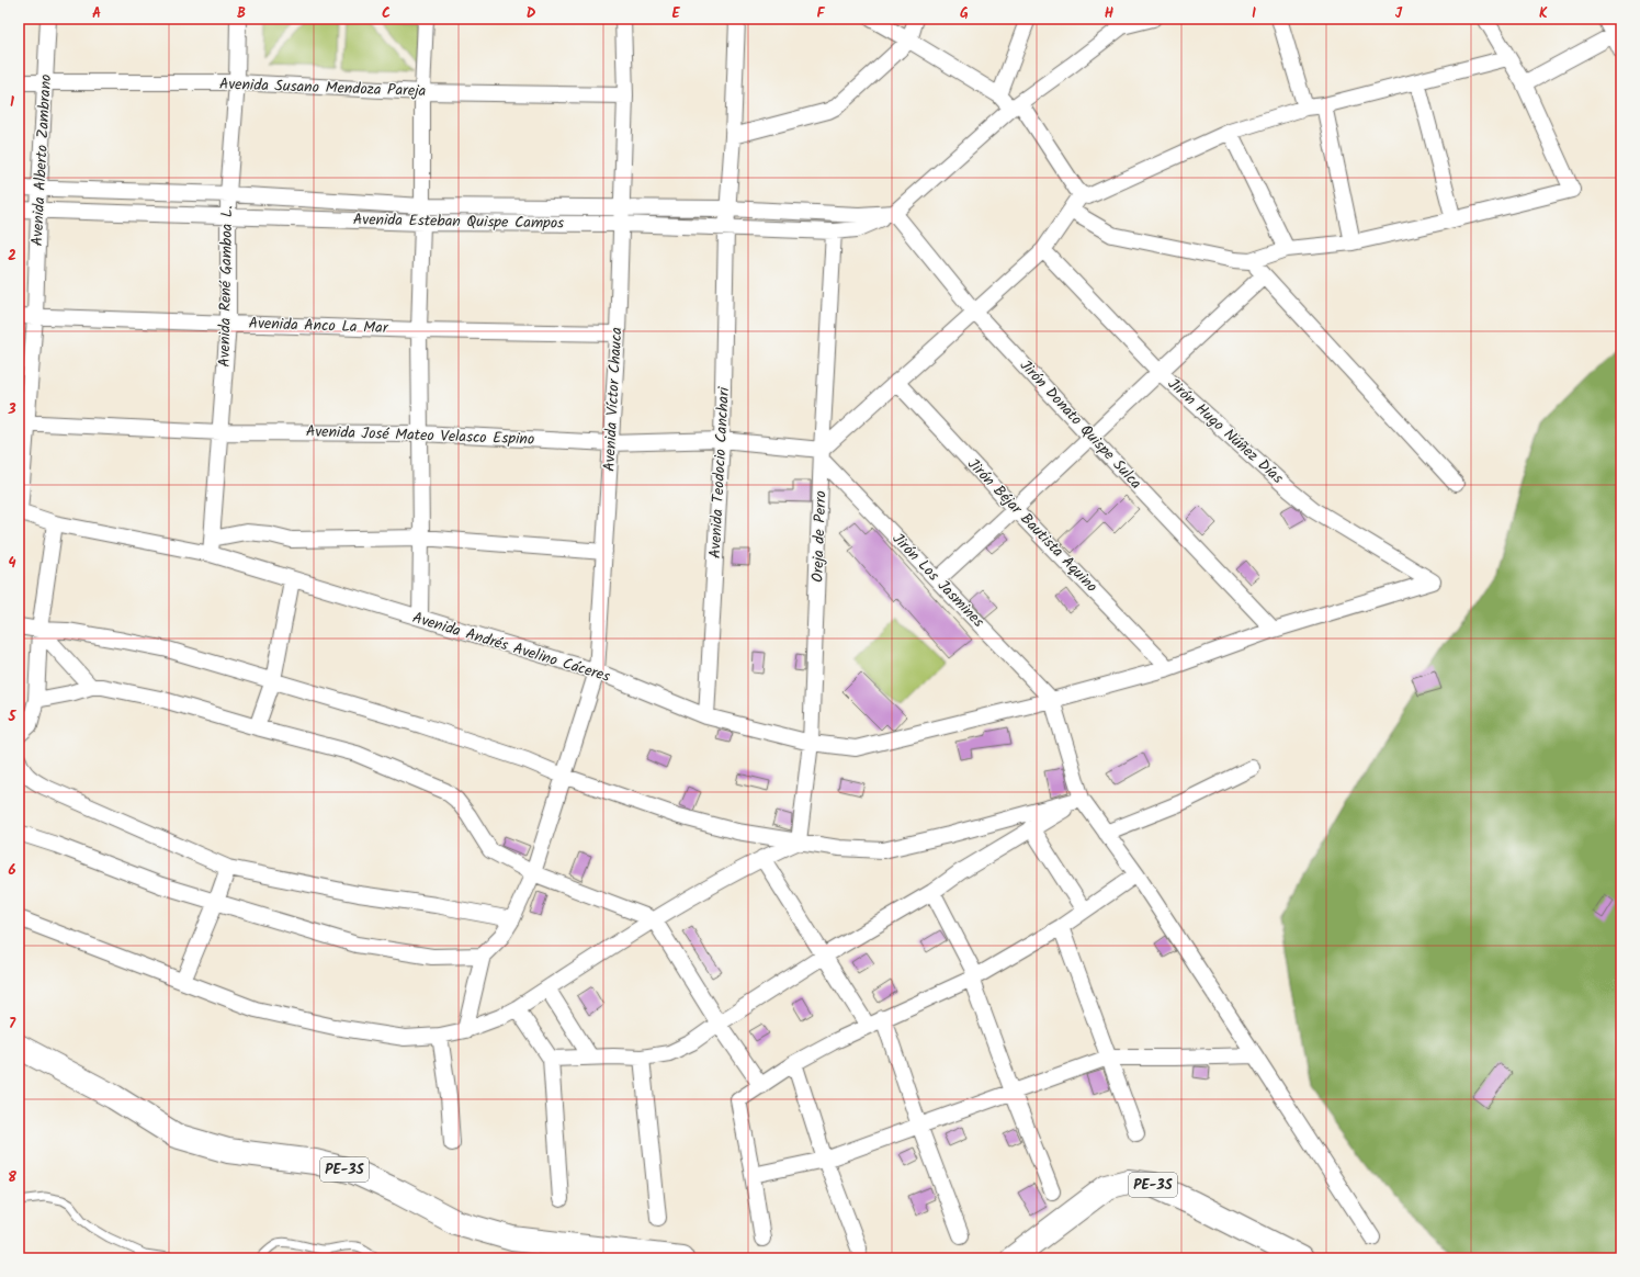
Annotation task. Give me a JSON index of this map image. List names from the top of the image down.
{
  "streets": {
    "highway": ["PE-3S"],
    "street": [
      "Avenida Susano Mendoza Pareja",
      "Avenida Alberto Zambrano",
      "Avenida Esteban Quispe Campos",
      "Avenida René Gamboa L.",
      "Avenida Anco La Mar",
      "Avenida Víctor Chauca",
      "Jirón Donato Quispe Sulca",
      "Jirón Hugo Núñez Días",
      "Avenida José Mateo Velasco Espino",
      "Avenida Teodocio Canchari",
      "Jirón Béjar Bautista Aquino",
      "Oreja de Perro",
      "Jirón Los Jasmines",
      "Avenida Andrés Avelino Cáceres"
    ]
  },
  "crossings": [
    ["Avenida Susano Mendoza Pareja", "Avenida Alberto Zambrano"],
    ["Avenida Susano Mendoza Pareja", "Avenida René Gamboa L."],
    ["Avenida Susano Mendoza Pareja", "Avenida Víctor Chauca"],
    ["Avenida Alberto Zambrano", "Avenida Esteban Quispe Campos"],
    ["Avenida Alberto Zambrano", "Avenida Anco La Mar"],
    ["Avenida Alberto Zambrano", "Avenida José Mateo Velasco Espino"],
    ["Avenida Alberto Zambrano", "Avenida Andrés Avelino Cáceres"],
    ["Avenida Esteban Quispe Campos", "Avenida René Gamboa L."],
    ["Avenida Esteban Quispe Campos", "Avenida Víctor Chauca"],
    ["Avenida Esteban Quispe Campos", "Jirón Donato Quispe Sulca"],
    ["Avenida Esteban Quispe Campos", "Avenida Teodocio Canchari"],
    ["Avenida Esteban Quispe Campos", "Oreja de Perro"],
    ["Avenida René Gamboa L.", "Avenida Anco La Mar"],
    ["Avenida René Gamboa L.", "Avenida José Mateo Velasco Espino"],
    ["Avenida René Gamboa L.", "Avenida Andrés Avelino Cáceres"],
    ["Avenida Anco La Mar", "Avenida Víctor Chauca"],
    ["Avenida Víctor Chauca", "Avenida José Mateo Velasco Espino"],
    ["Avenida Víctor Chauca", "Avenida Andrés Avelino Cáceres"],
    ["Jirón Donato Quispe Sulca", "Avenida Andrés Avelino Cáceres"],
    ["Jirón Hugo Núñez Días", "Avenida Andrés Avelino Cáceres"],
    ["Avenida José Mateo Velasco Espino", "Avenida Teodocio Canchari"],
    ["Avenida José Mateo Velasco Espino", "Oreja de Perro"],
    ["Avenida José Mateo Velasco Espino", "Jirón Los Jasmines"],
    ["Avenida Teodocio Canchari", "Avenida Andrés Avelino Cáceres"],
    ["Jirón Béjar Bautista Aquino", "Avenida Andrés Avelino Cáceres"],
    ["Oreja de Perro", "Jirón Los Jasmines"],
    ["Oreja de Perro", "Avenida Andrés Avelino Cáceres"],
    ["Jirón Los Jasmines", "Avenida Andrés Avelino Cáceres"]
  ],
  "grid": {
    "columns": [
      "A",
      "B",
      "C",
      "D",
      "E",
      "F",
      "G",
      "H",
      "I",
      "J",
      "K"
    ],
    "rows": [
      "1",
      "2",
      "3",
      "4",
      "5",
      "6",
      "7",
      "8"
    ]
  }
}
